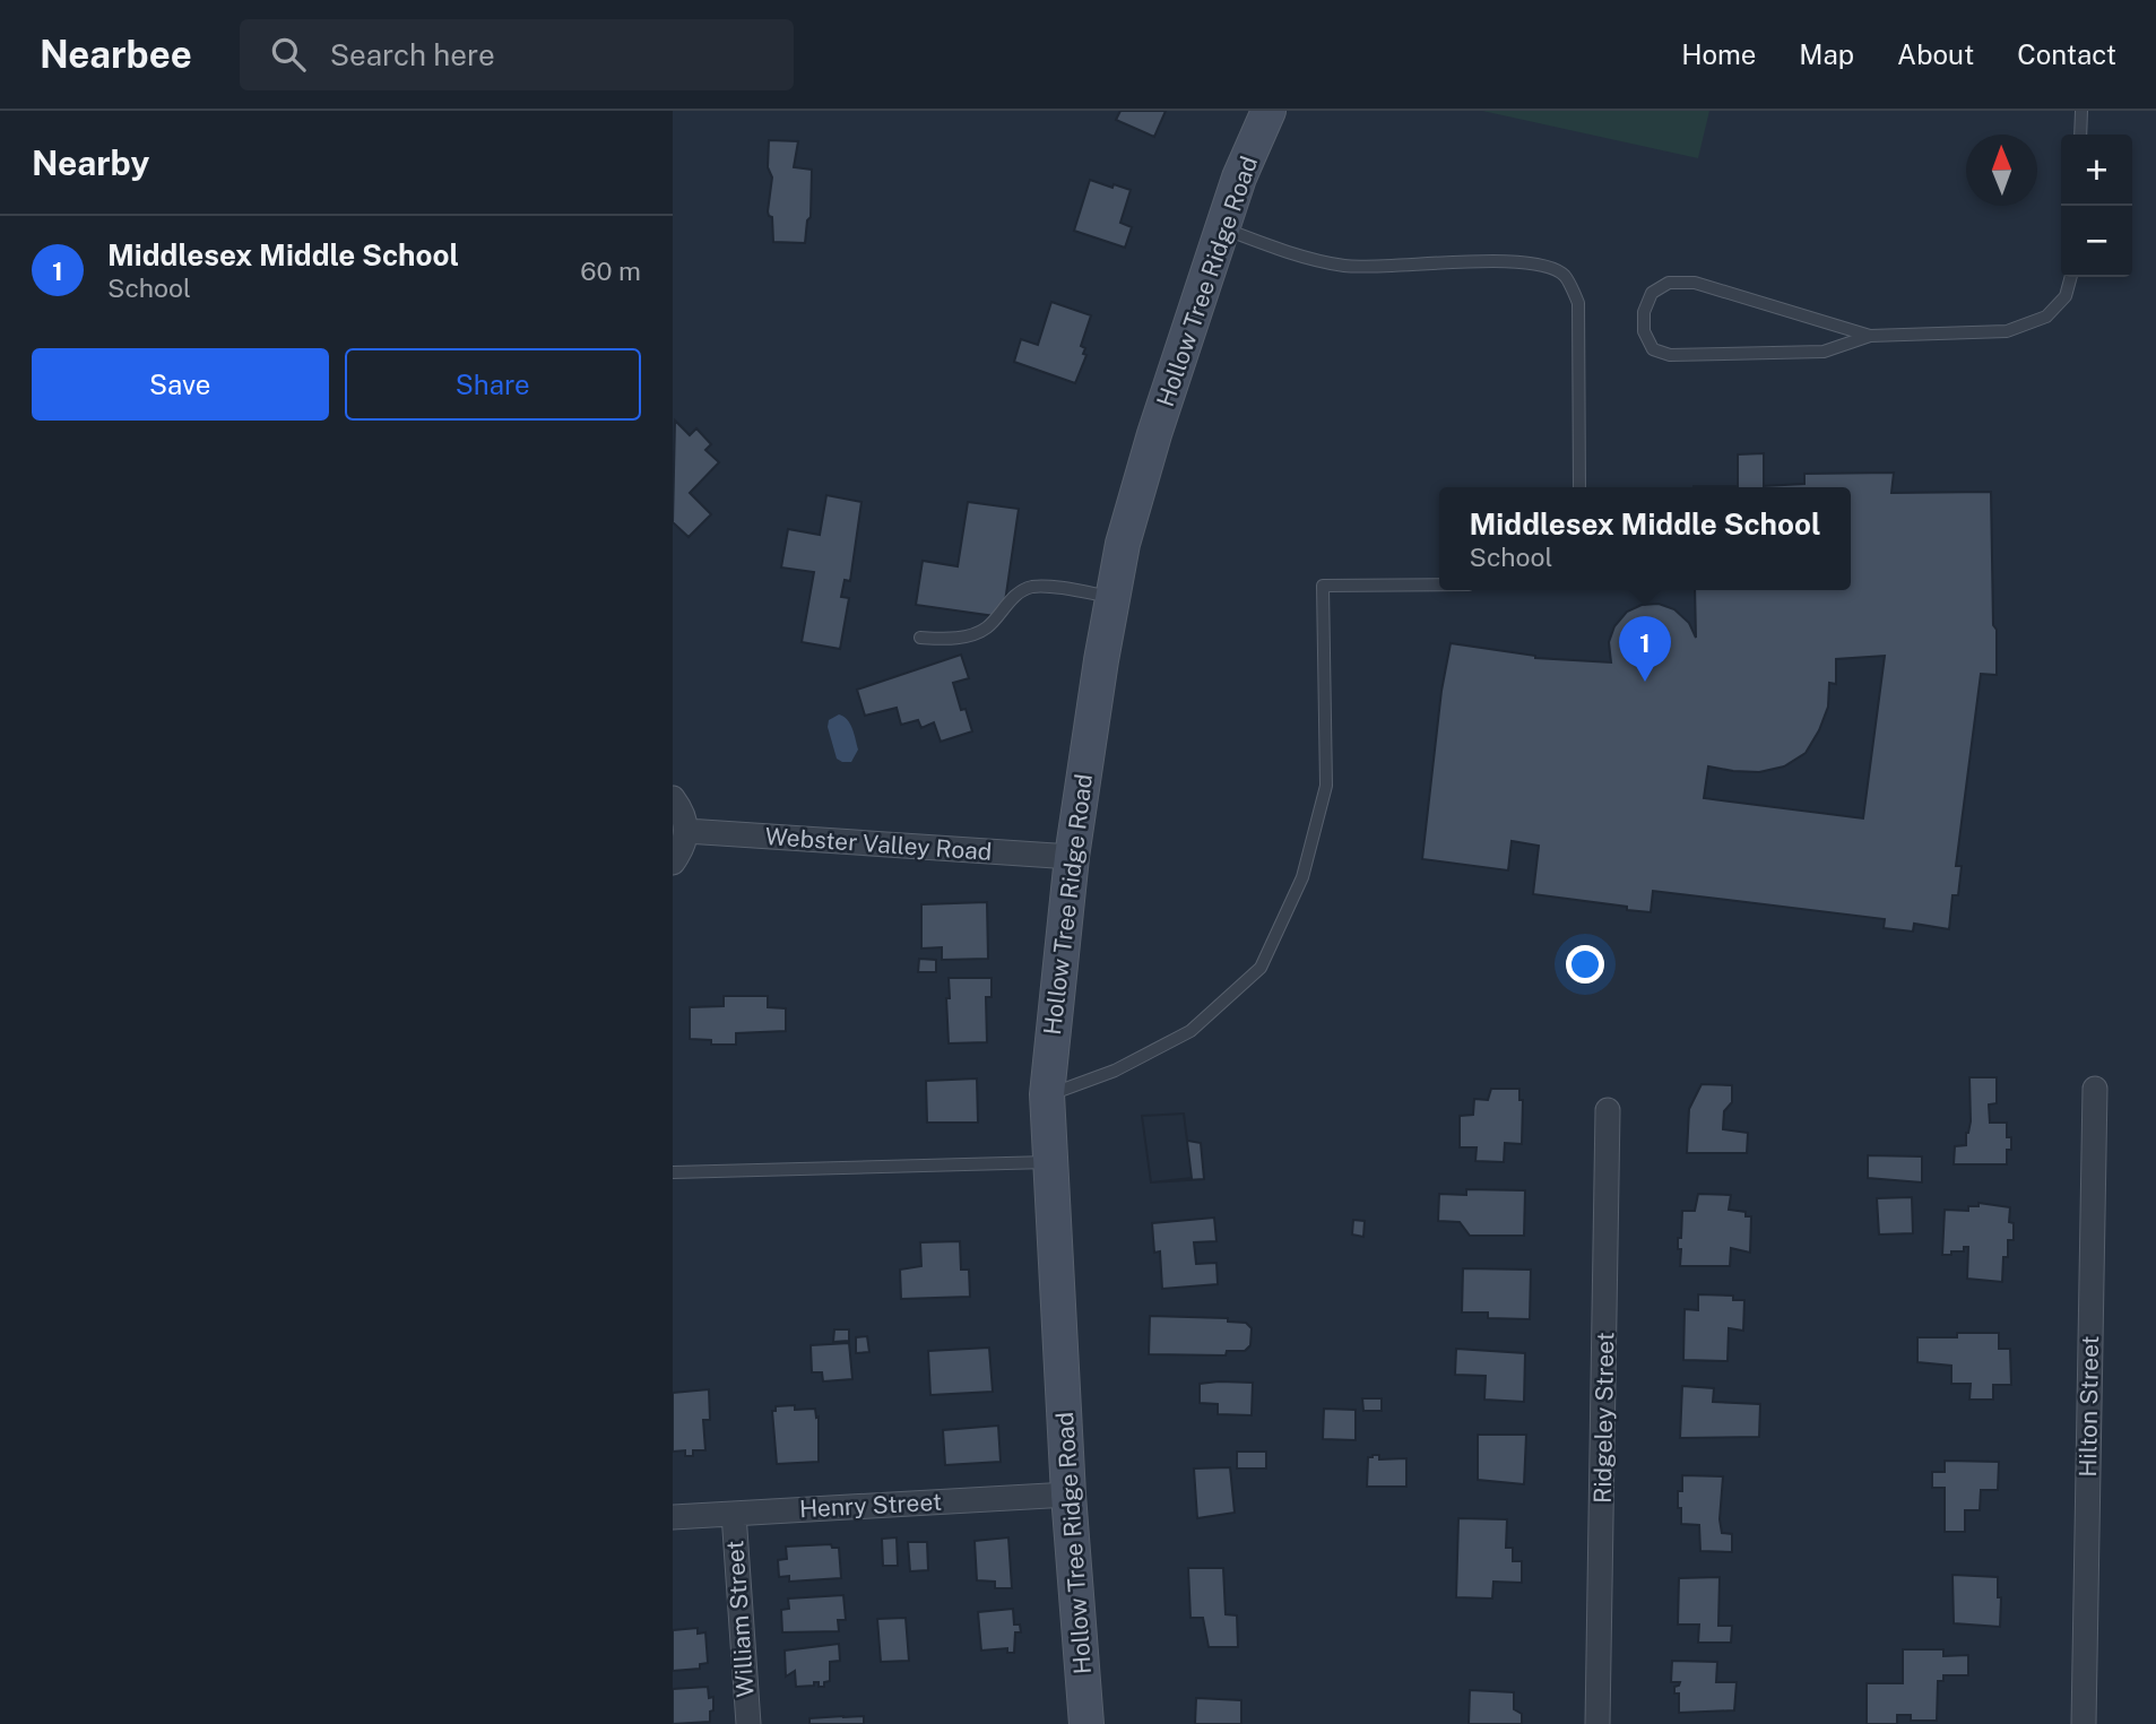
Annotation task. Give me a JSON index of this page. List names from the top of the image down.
{
  "streets": {
    "main road": ["Hollow Tree Ridge Road"],
    "street": [
      "Webster Valley Road",
      "Hilton Street",
      "Ridgeley Street",
      "Henry Street",
      "William Street"
    ]
  },
  "crossings": [
    ["Hollow Tree Ridge Road", "Webster Valley Road"],
    ["Hollow Tree Ridge Road", "Henry Street"],
    ["Henry Street", "William Street"]
  ],
  "north": "top",
  "page": {
    "header": "Nearbee",
    "search": "Search here",
    "nav": [
      "Home",
      "Map",
      "About",
      "Contact"
    ],
    "heading": "Nearby",
    "map_buttons": ["+", "−"],
    "list": [
      {
        "mark": "1",
        "name": "Middlesex Middle School",
        "note": "School",
        "value": "60 m"
      }
    ],
    "buttons": ["Save", "Share"],
    "popup": ["Middlesex Middle School", "School"],
    "pins": "1"
  }
}
